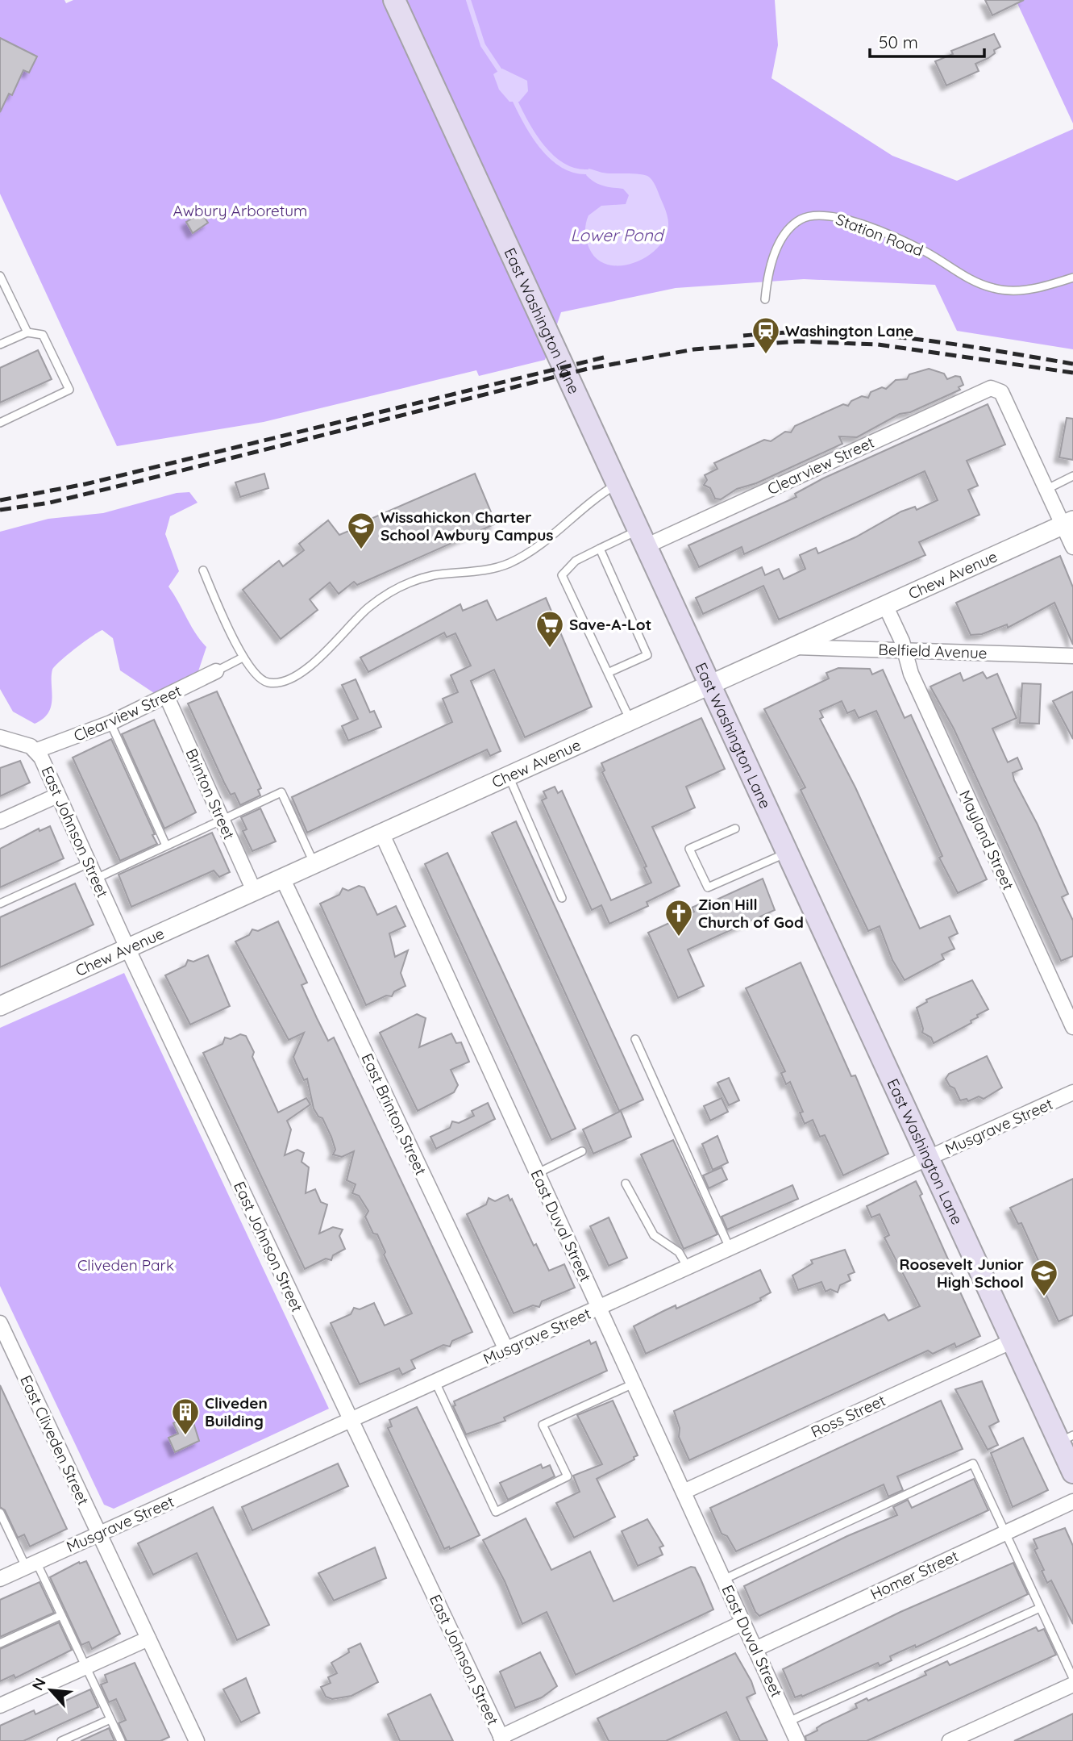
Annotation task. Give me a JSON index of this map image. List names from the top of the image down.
{
  "streets": {
    "main road": ["East Washington Lane"],
    "street": [
      "Clearview Street",
      "Chew Avenue",
      "Belfield Avenue",
      "Brinton Street",
      "East Johnson Street",
      "Mayland Street",
      "East Brinton Street",
      "Musgrave Street",
      "East Duval Street",
      "Ross Street",
      "East Cliveden Street",
      "Homer Street"
    ],
    "lane": ["Station Road"]
  },
  "crossings": [
    ["East Washington Lane", "Clearview Street"],
    ["East Washington Lane", "Chew Avenue"],
    ["East Washington Lane", "Musgrave Street"],
    ["East Washington Lane", "Ross Street"],
    ["Clearview Street", "Brinton Street"],
    ["Clearview Street", "East Johnson Street"],
    ["Chew Avenue", "Belfield Avenue"],
    ["Chew Avenue", "Brinton Street"],
    ["Chew Avenue", "East Johnson Street"],
    ["Chew Avenue", "Mayland Street"],
    ["Chew Avenue", "East Brinton Street"],
    ["Chew Avenue", "East Duval Street"],
    ["Belfield Avenue", "Mayland Street"],
    ["East Johnson Street", "Musgrave Street"],
    ["East Brinton Street", "Musgrave Street"],
    ["Musgrave Street", "East Duval Street"],
    ["Musgrave Street", "East Cliveden Street"],
    ["East Duval Street", "Ross Street"],
    ["East Duval Street", "Homer Street"]
  ],
  "water": ["Lower Pond"],
  "parks": ["Awbury Arboretum", "Cliveden Park"],
  "places": {
    "station": ["Washington Lane"],
    "school or university": ["Wissahickon Charter School Awbury Campus", "Roosevelt Junior High School"],
    "supermarket": ["Save-A-Lot"],
    "church": ["Zion Hill Church of God"],
    "building": ["Cliveden Building"]
  },
  "scale_bar": "50 m",
  "north": "top left"
}
